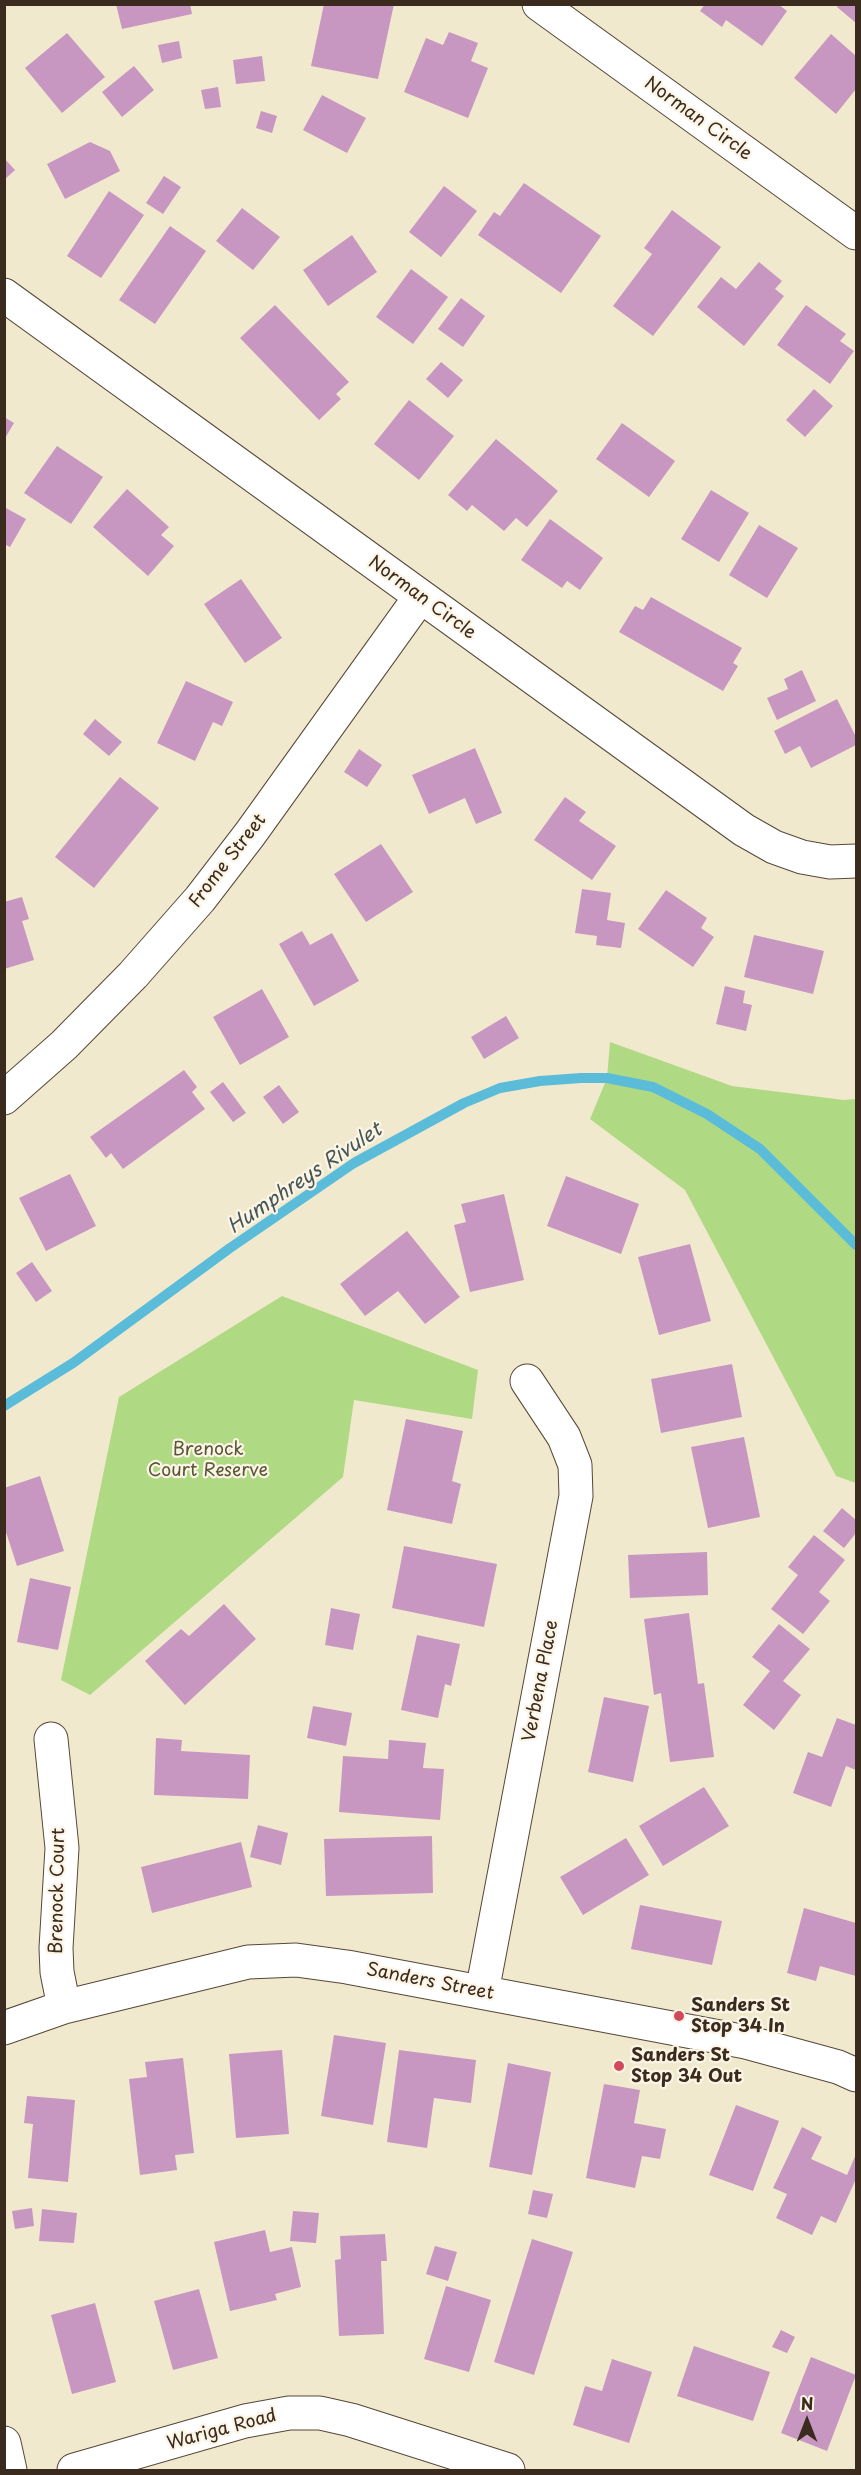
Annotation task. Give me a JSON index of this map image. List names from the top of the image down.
{
  "streets": {
    "street": [
      "Norman Circle",
      "Frome Street",
      "Verbena Place",
      "Brenock Court",
      "Sanders Street",
      "Wariga Road"
    ]
  },
  "crossings": [
    ["Norman Circle", "Frome Street"],
    ["Verbena Place", "Sanders Street"],
    ["Brenock Court", "Sanders Street"]
  ],
  "water": ["Humphreys Rivulet"],
  "parks": ["Brenock Court Reserve"],
  "places": ["Sanders St Stop 34 In", "Sanders St Stop 34 Out"],
  "north": "top"
}
